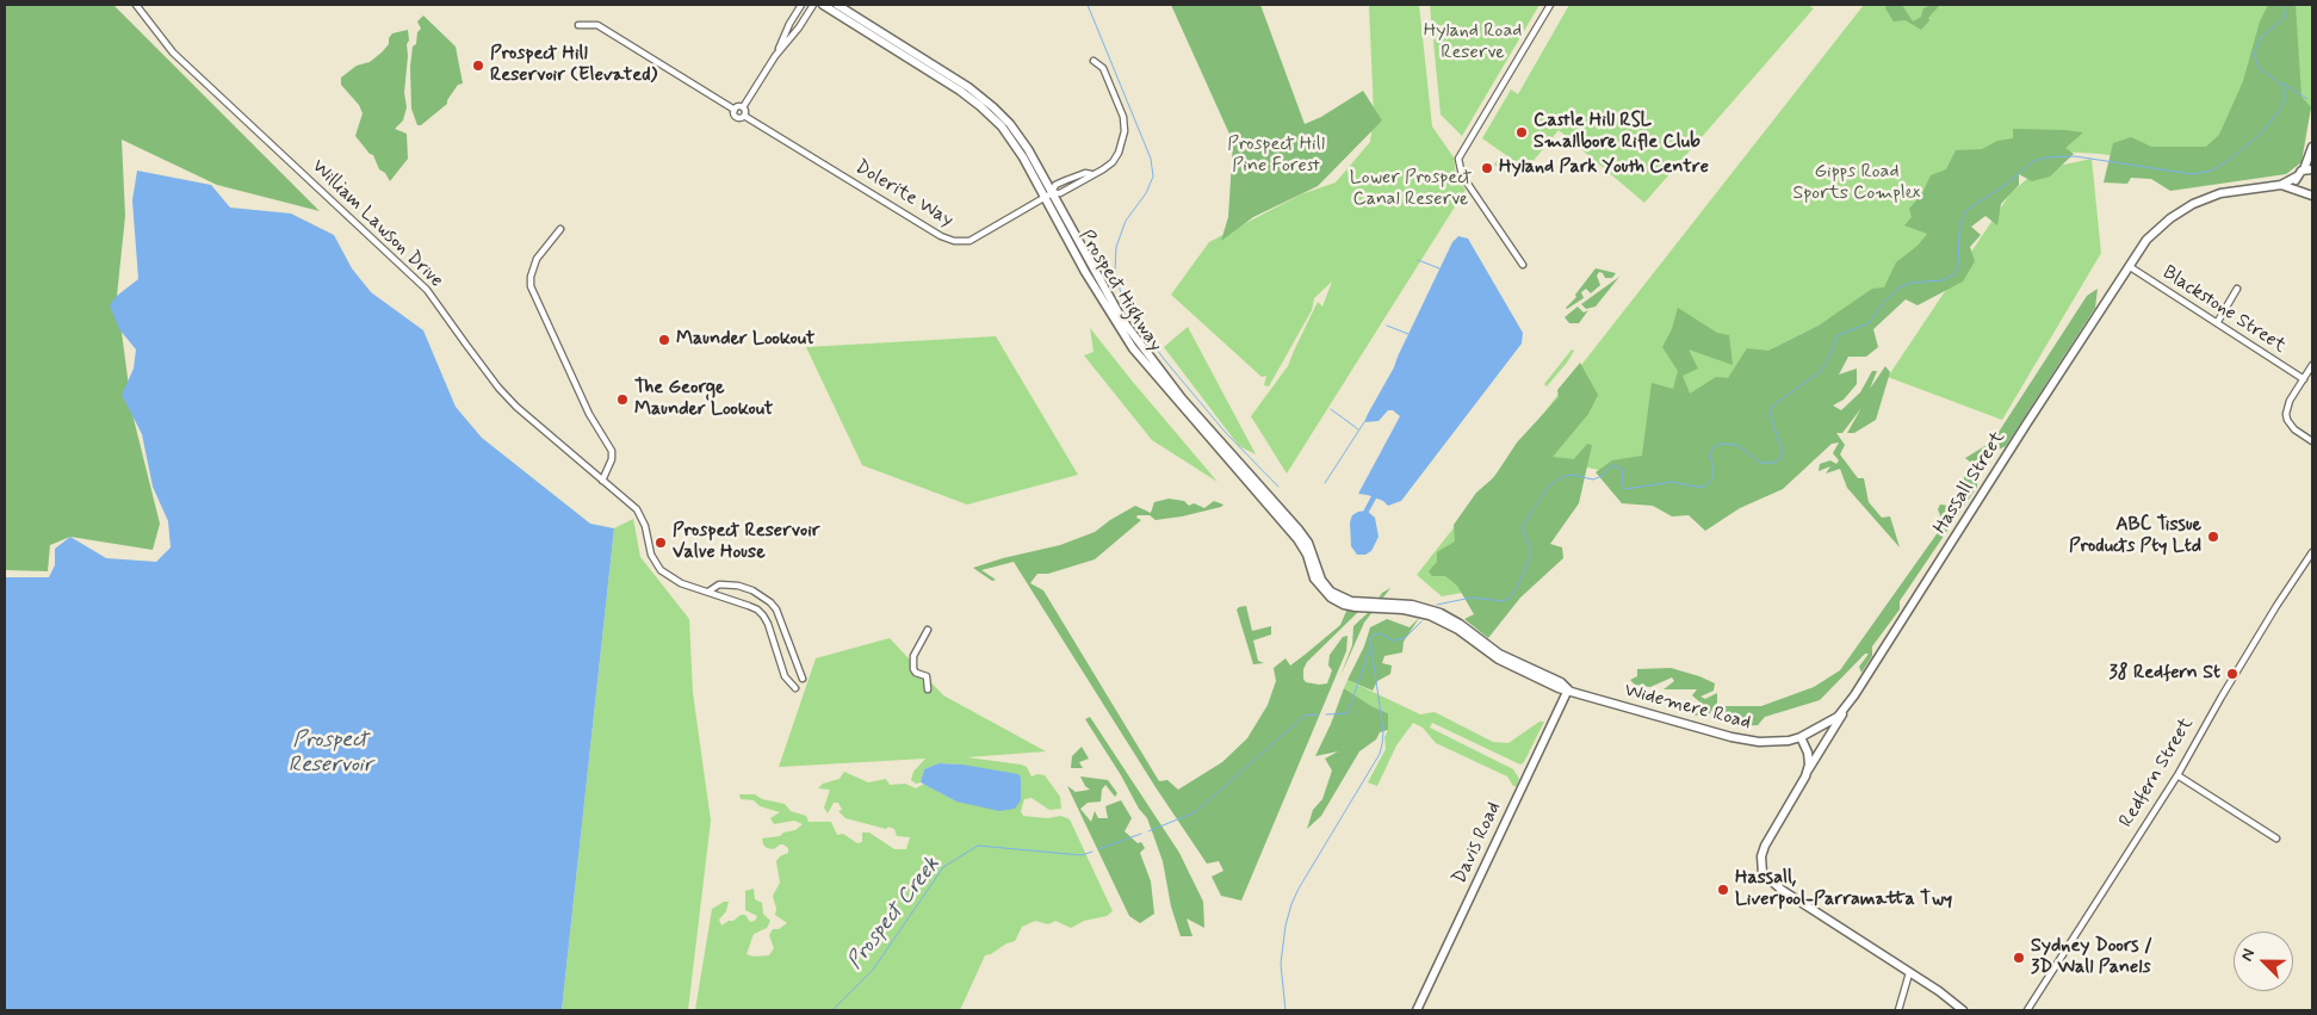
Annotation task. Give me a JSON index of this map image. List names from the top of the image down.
{
  "streets": {
    "main road": [
      "Prospect Highway",
      "Hassall Street",
      "Widemere Road",
      "Davis Road"
    ],
    "street": [
      "Dolerite Way",
      "William Lawson Drive",
      "Blackstone Street",
      "Redfern Street"
    ]
  },
  "crossings": [
    ["Dolerite Way", "Prospect Highway"],
    ["Prospect Highway", "Widemere Road"],
    ["Blackstone Street", "Hassall Street"],
    ["Hassall Street", "Widemere Road"],
    ["Widemere Road", "Davis Road"]
  ],
  "water": ["Prospect Reservoir", "Prospect Creek"],
  "parks": [
    "Hyland Road Reserve",
    "Prospect Hill Pine Forest",
    "Gipps Road Sports Complex",
    "Lower Prospect Canal Reserve"
  ],
  "places": [
    "Prospect Hill Reservoir (Elevated)",
    "Castle Hill RSL Smallbore Rifle Club",
    "Hyland Park Youth Centre",
    "Maunder Lookout",
    "The George Maunder Lookout",
    "ABC Tissue Products Pty Ltd",
    "Prospect Reservoir Valve House",
    "38 Redfern St",
    "Hassall, Liverpool-Parramatta Twy",
    "Sydney Doors / 3D Wall Panels"
  ],
  "north": "top left"
}
